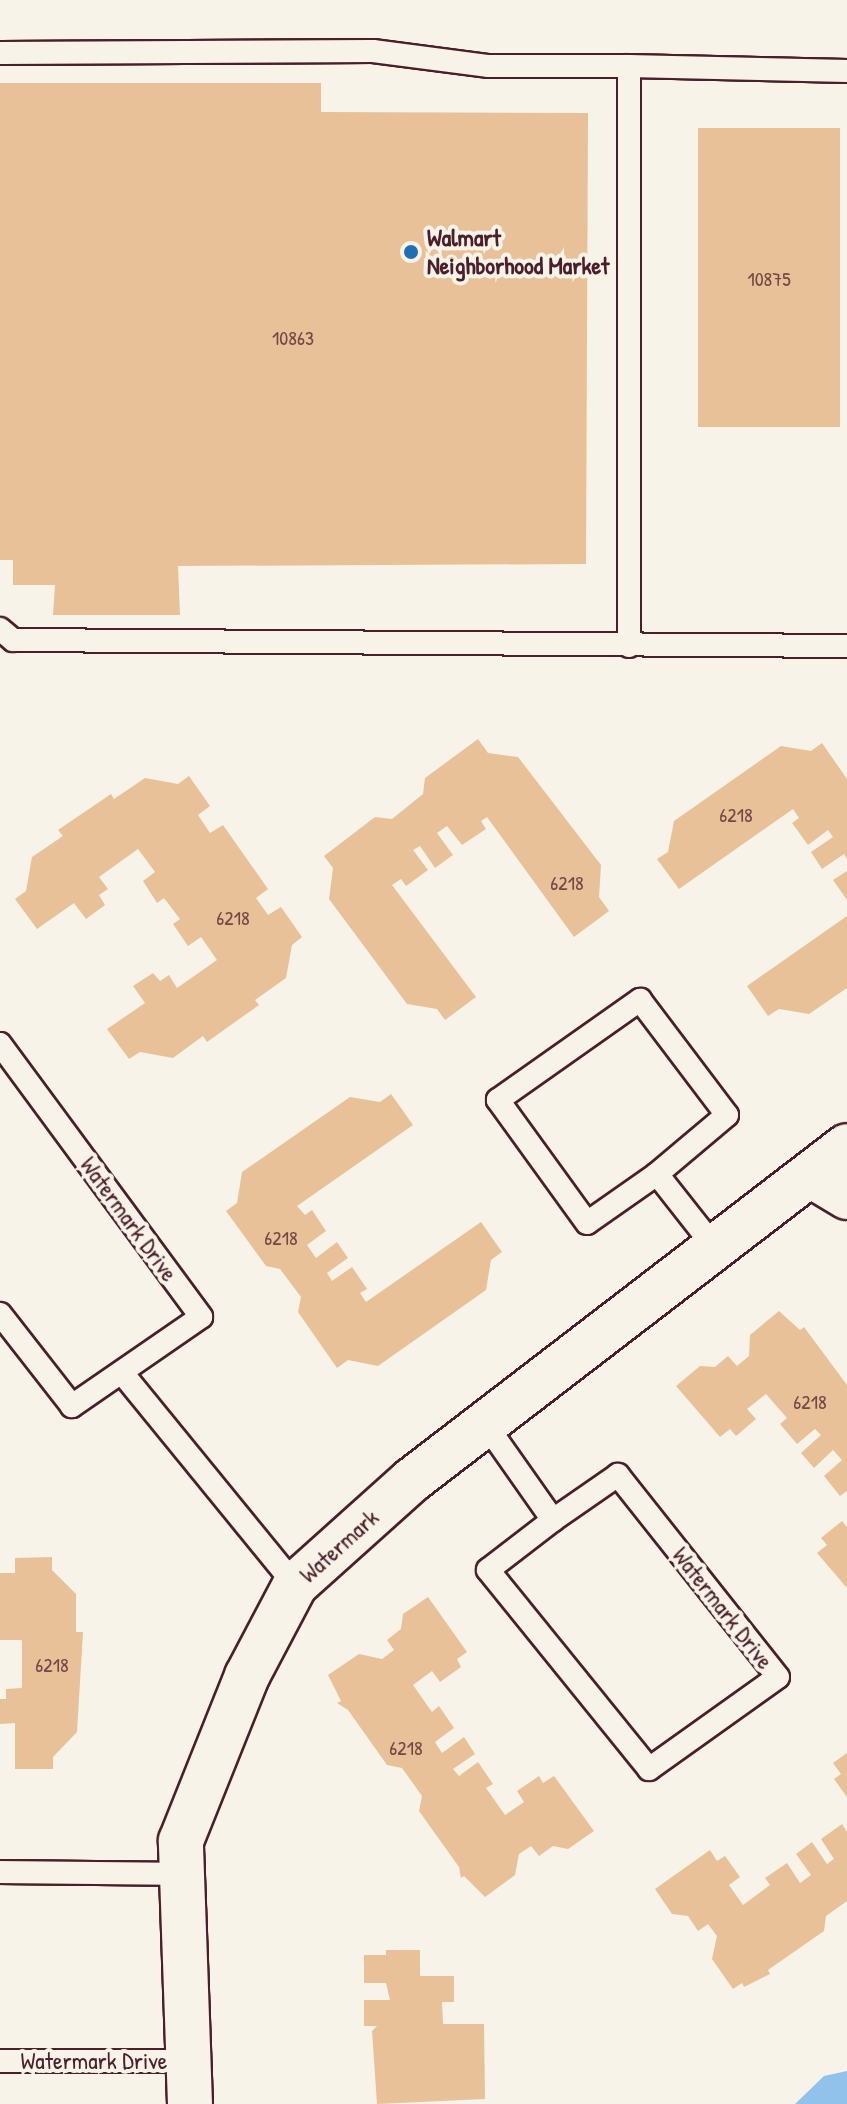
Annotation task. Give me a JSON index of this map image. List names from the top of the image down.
{
  "streets": {
    "street": ["Watermark"],
    "lane": ["Watermark Drive"]
  },
  "crossings": [
    ["Watermark Drive", "Watermark"]
  ],
  "places": ["Walmart Neighborhood Market"],
  "house_numbers": [
    "10875",
    "10863",
    "6218",
    "6218",
    "6218",
    "6218",
    "6218",
    "6218",
    "6218"
  ]
}
